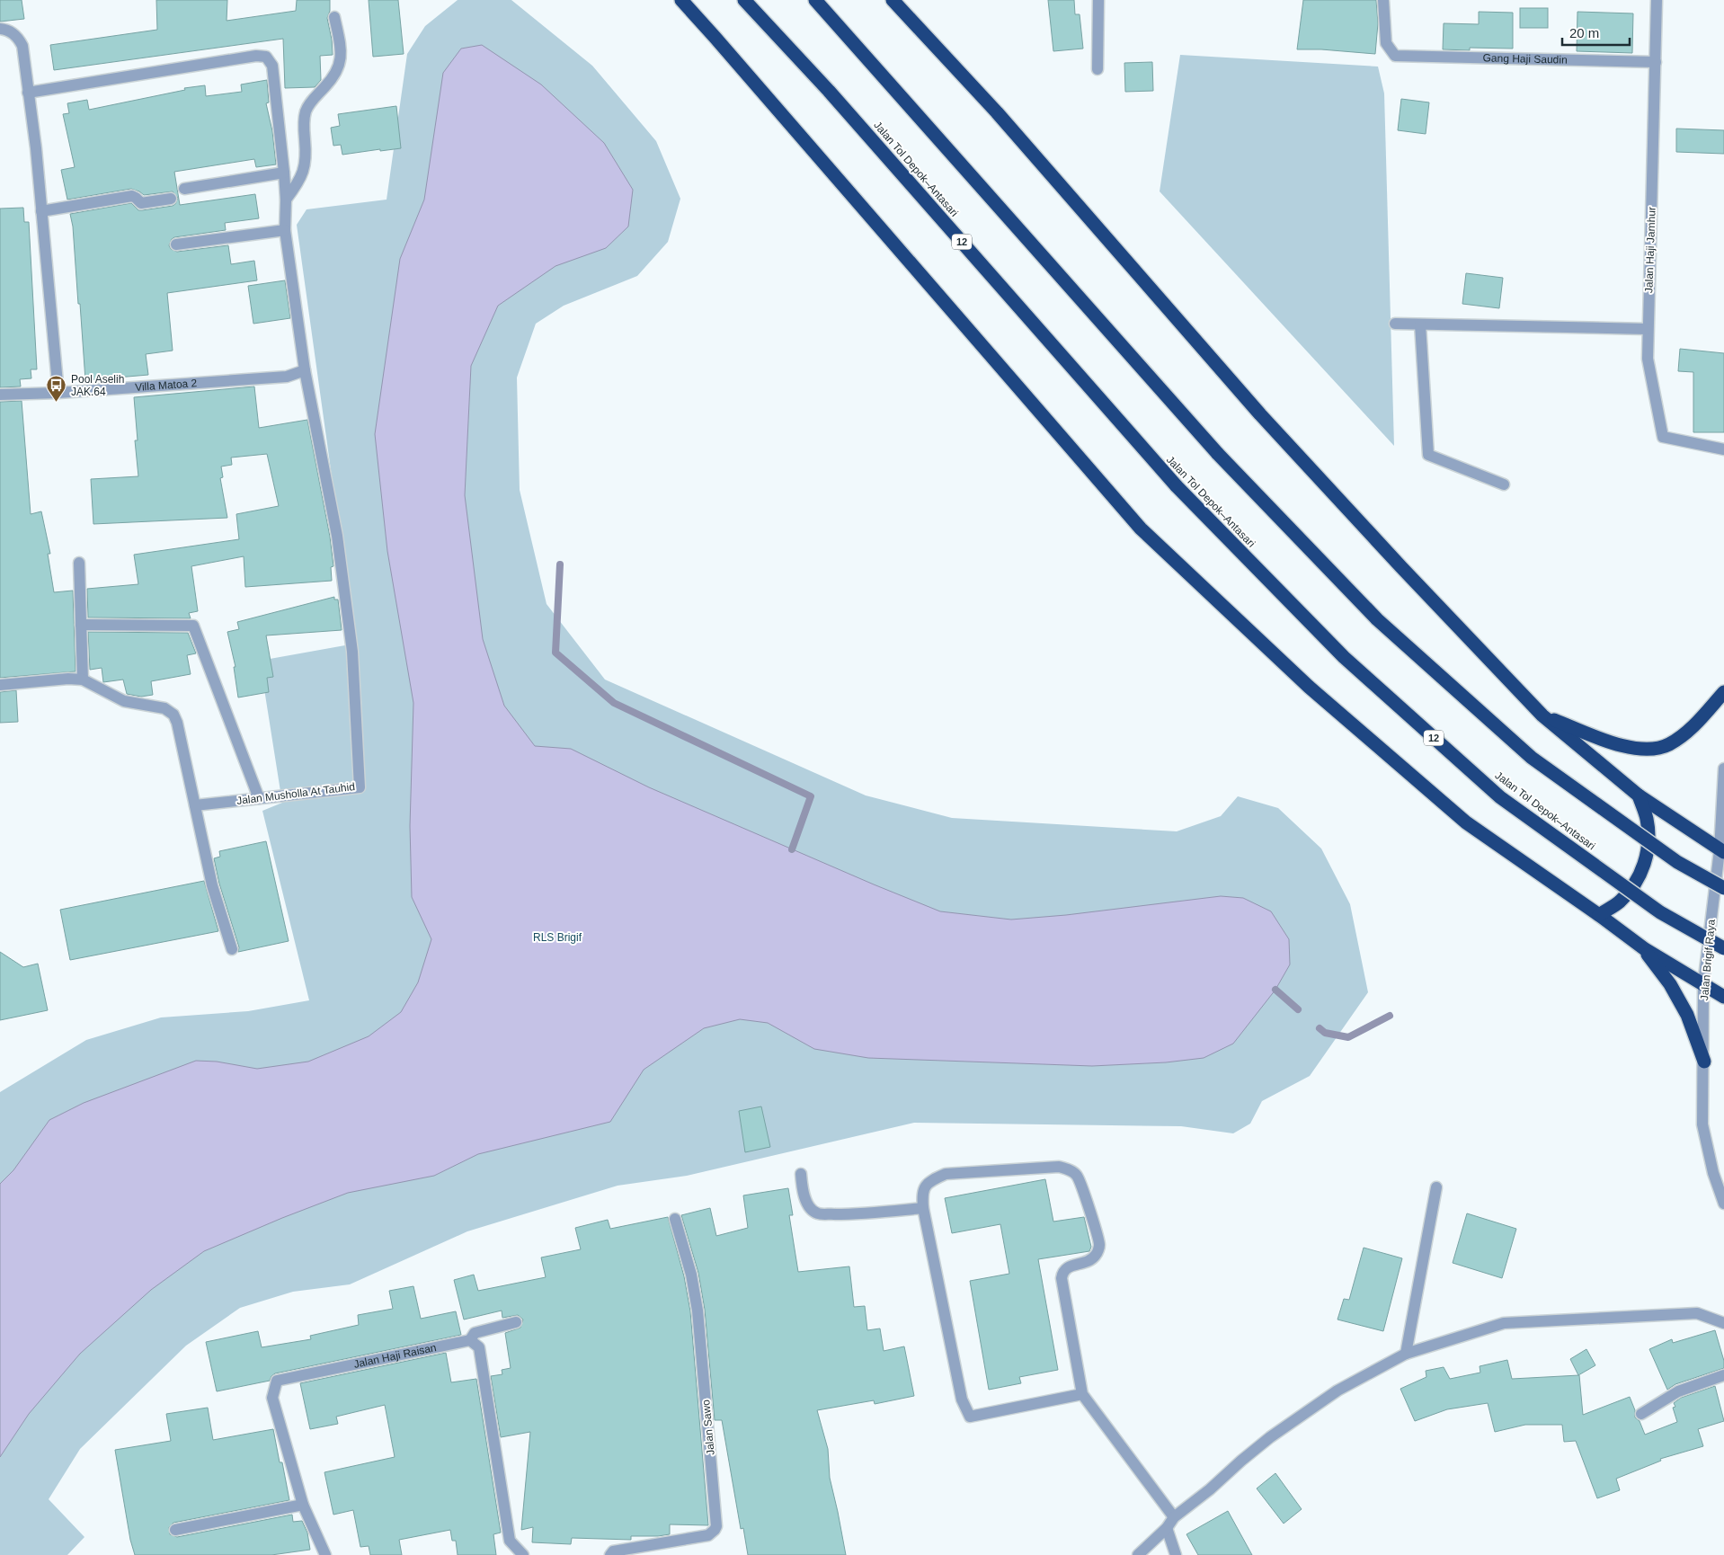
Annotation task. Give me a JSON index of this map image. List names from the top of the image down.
{
  "streets": {
    "highway": ["Jalan Tol Depok–Antasari", "12"],
    "street": [
      "Gang Haji Saudin",
      "Jalan Haji Jamhur",
      "Villa Matoa 2",
      "Jalan Musholla At Tauhid",
      "Jalan Brigif Raya",
      "Jalan Haji Raisan",
      "Jalan Sawo"
    ]
  },
  "crossings": [
    ["Gang Haji Saudin", "Jalan Haji Jamhur"],
    ["Villa Matoa 2", "Jalan Musholla At Tauhid"]
  ],
  "parks": ["RLS Brigif"],
  "places": {
    "bus stop": ["Pool Aselih JAK.64"]
  },
  "scale_bar": "20 m"
}
